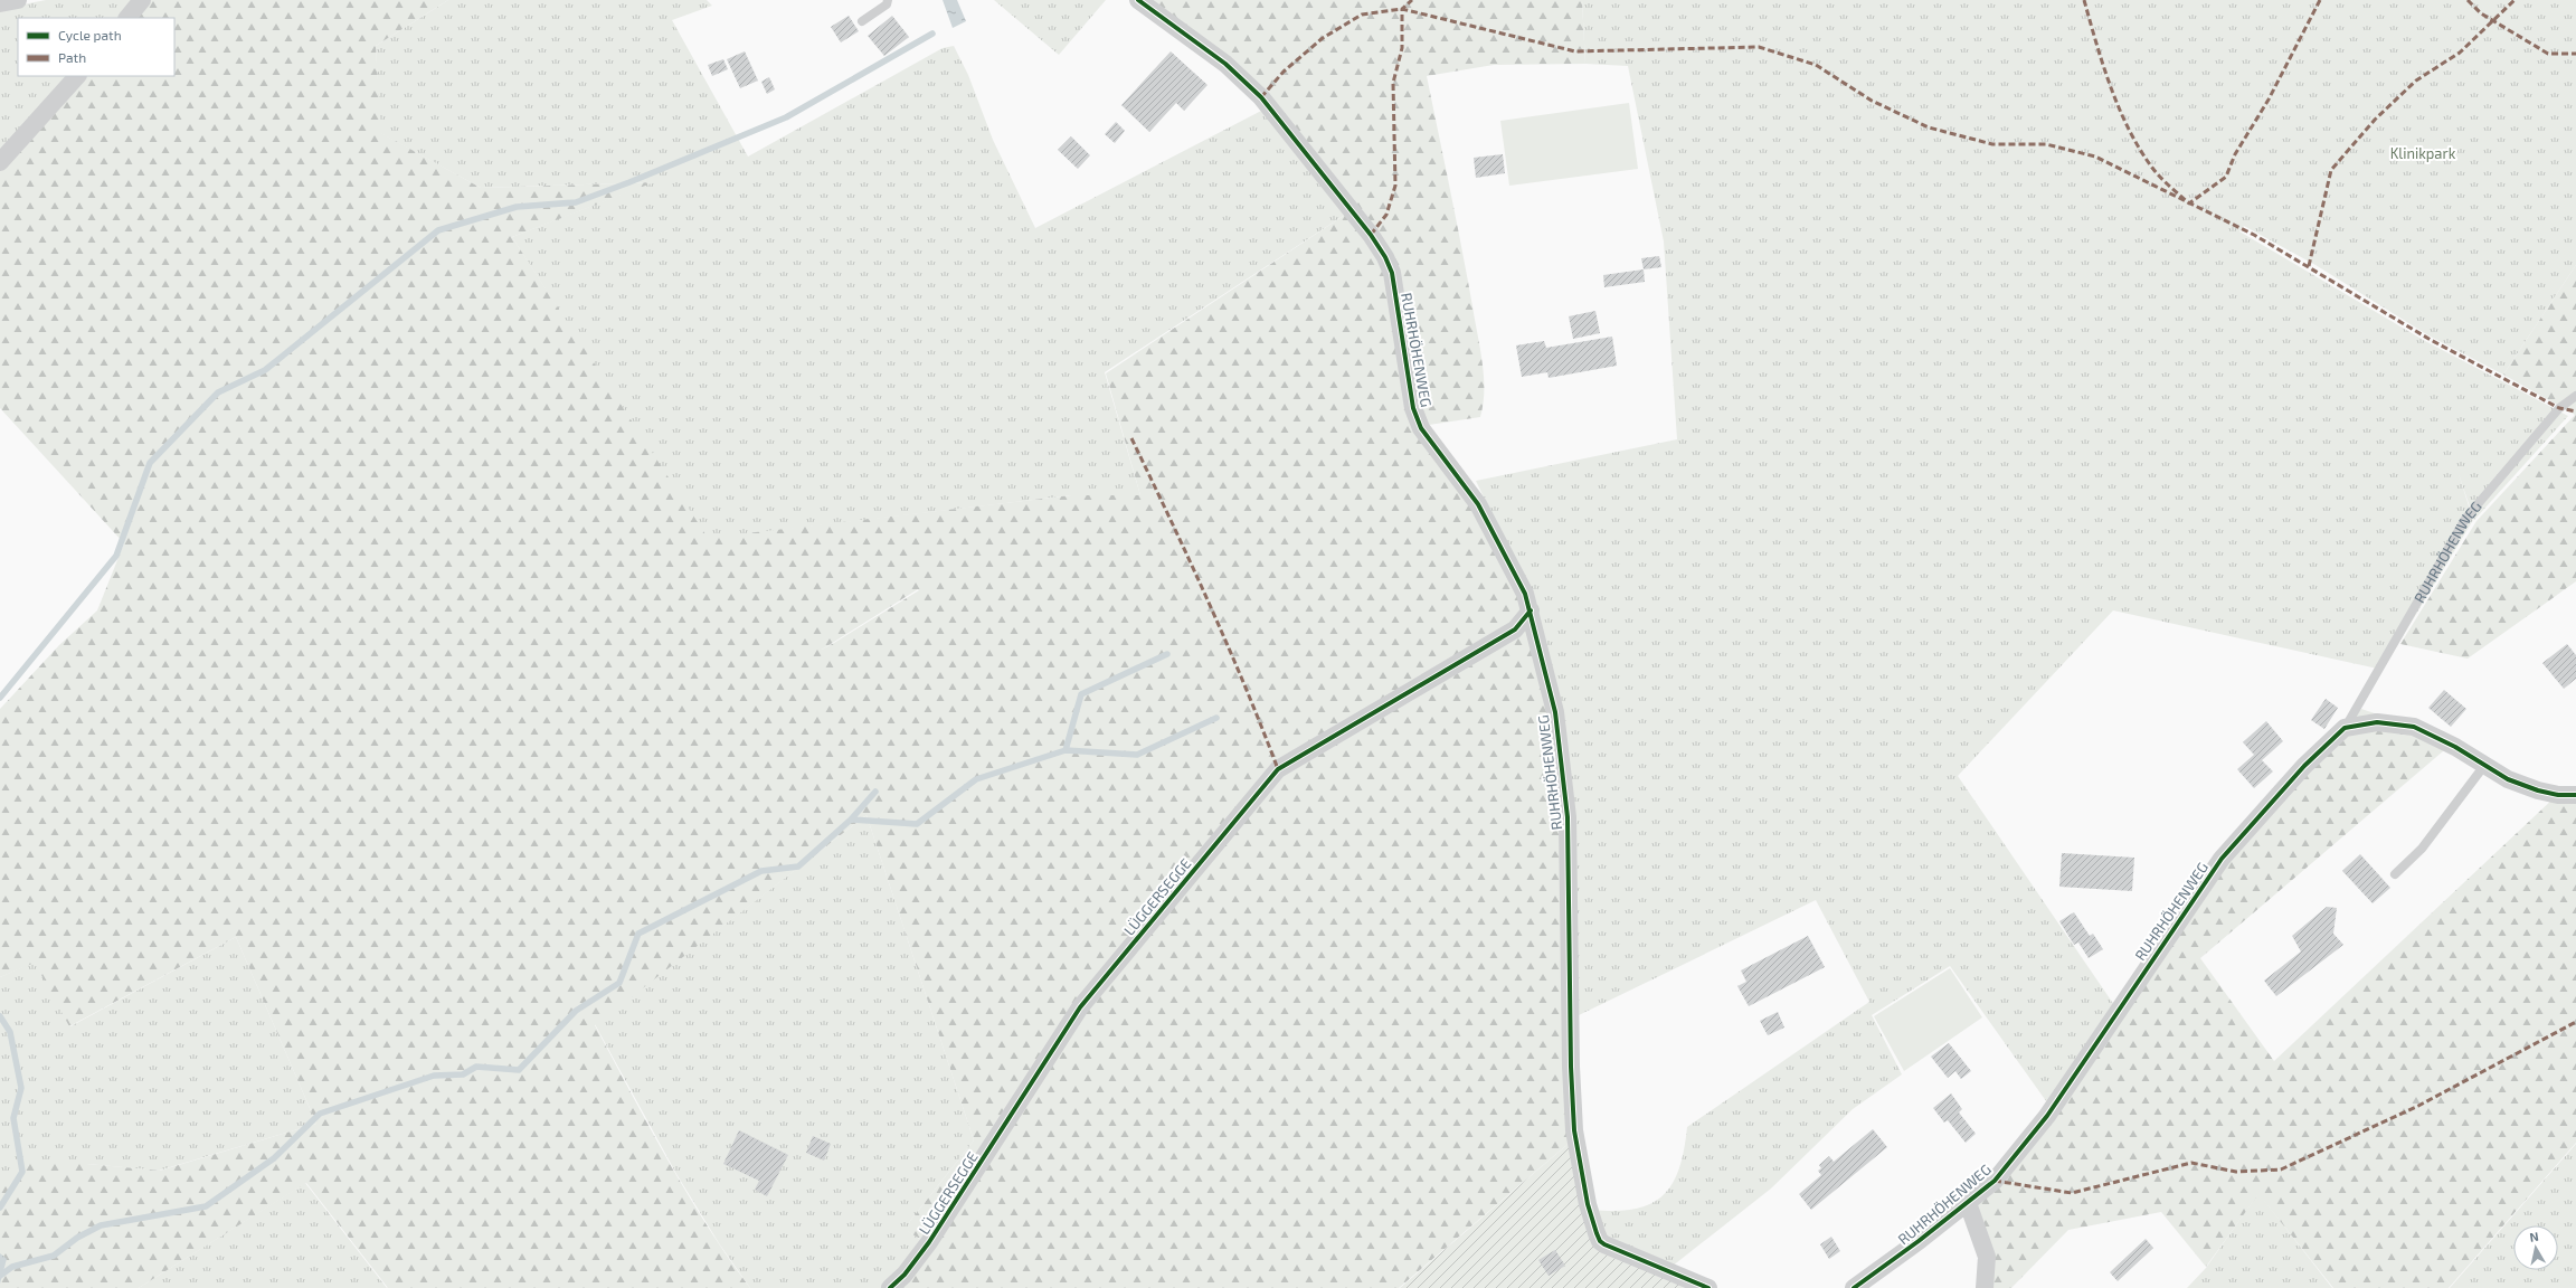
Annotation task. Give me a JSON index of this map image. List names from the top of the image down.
{
  "streets": {
    "street": ["RUHRHÖHENWEG", "LÜGGERSEGGE"]
  },
  "crossings": [
    ["RUHRHÖHENWEG", "LÜGGERSEGGE"]
  ],
  "parks": ["Klinikpark"],
  "legend": ["Cycle path", "Path"],
  "north": "top"
}
